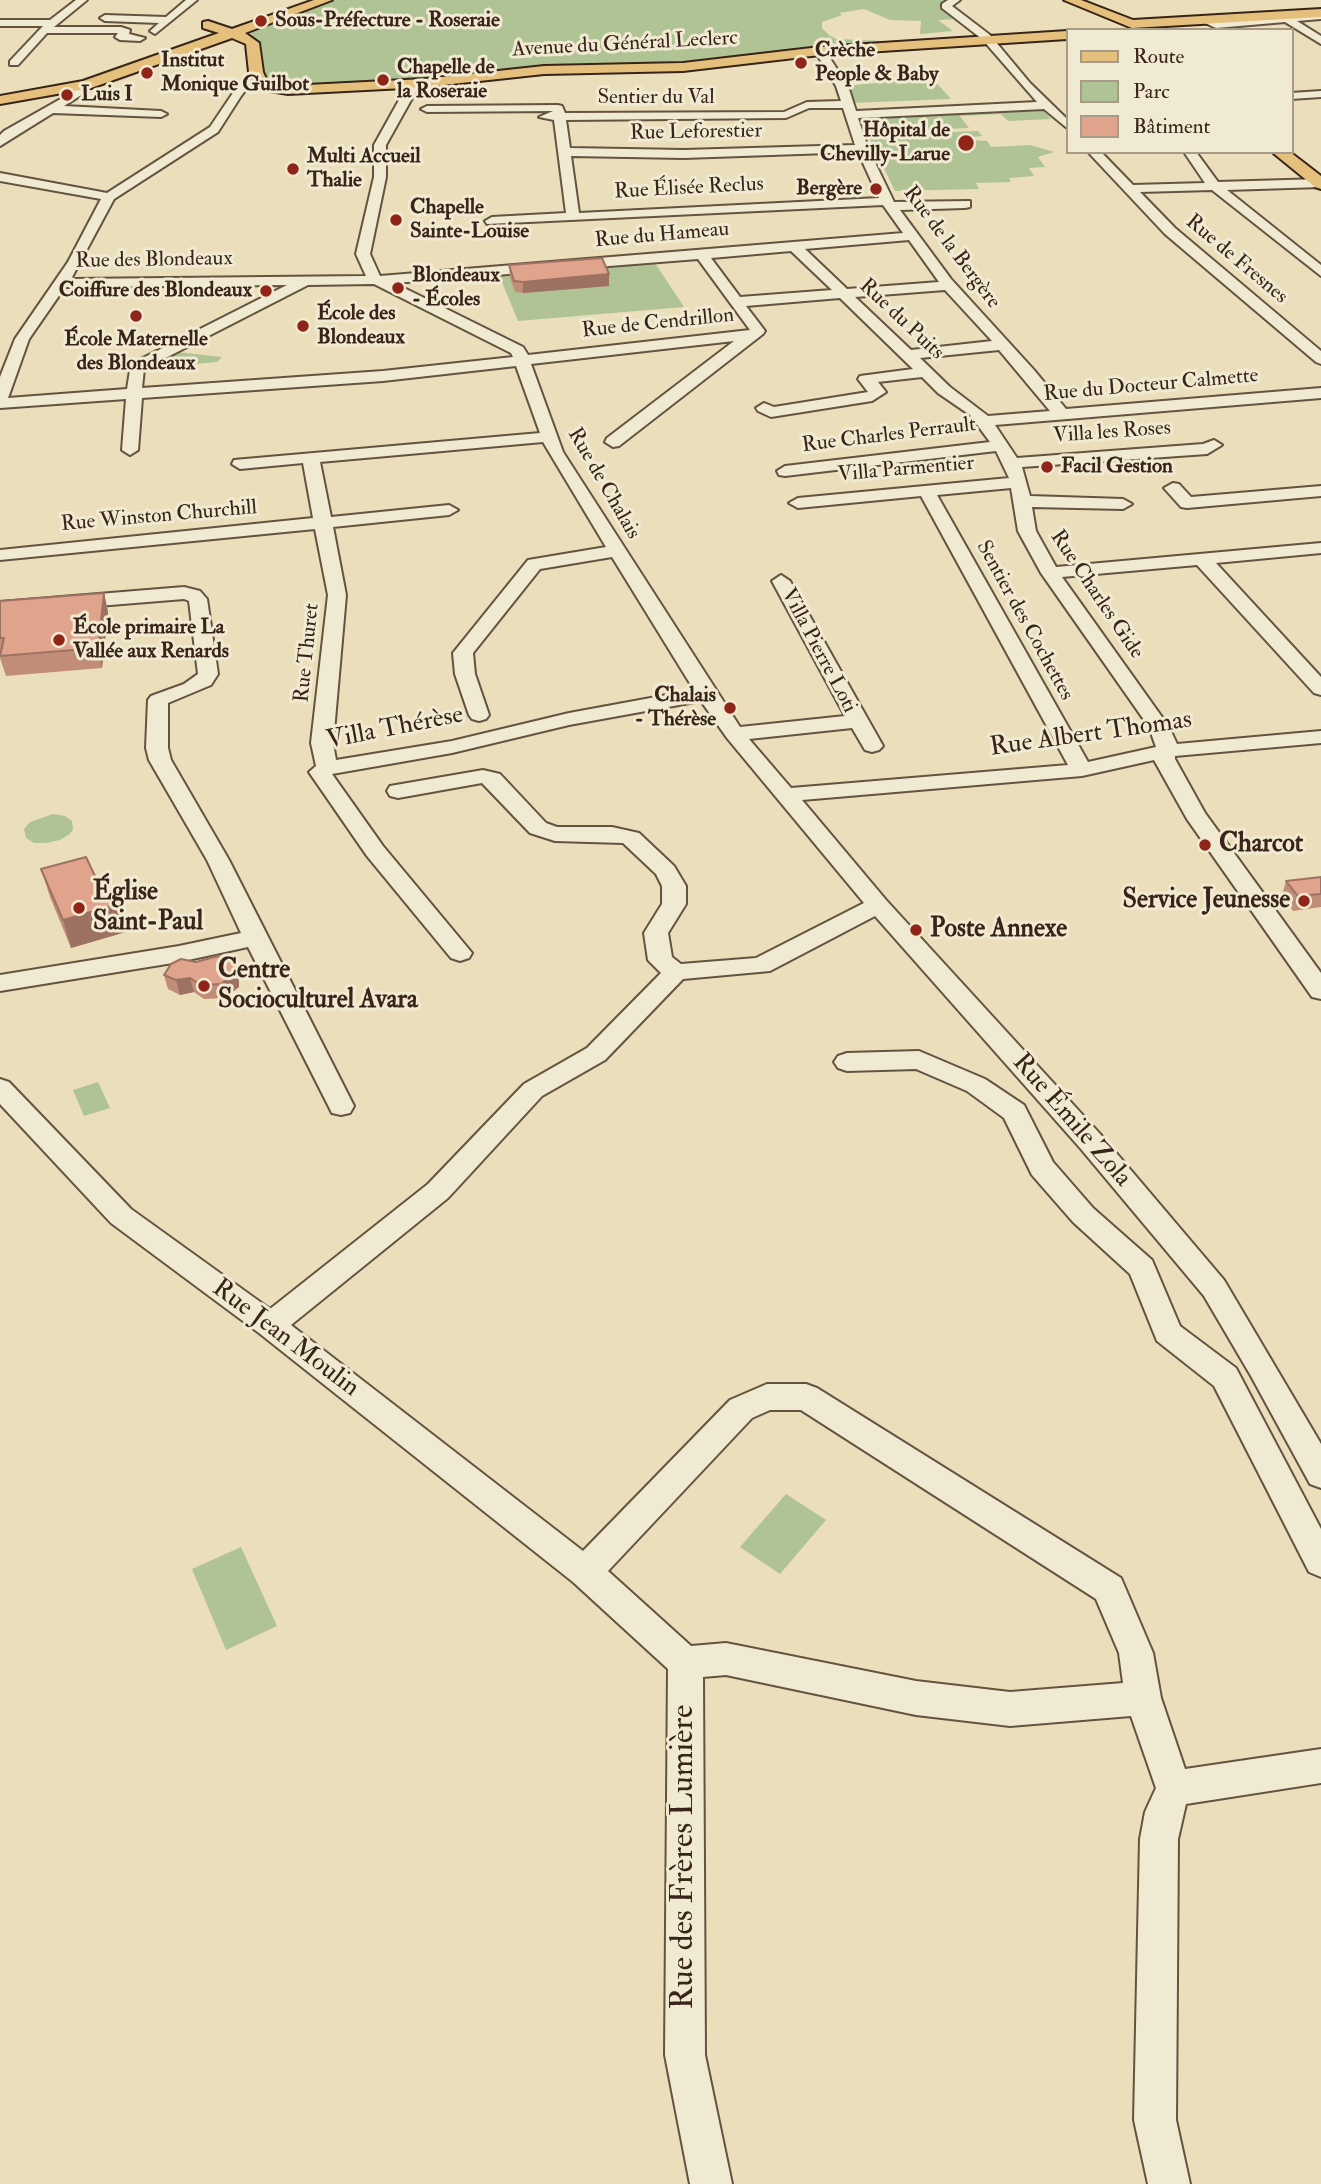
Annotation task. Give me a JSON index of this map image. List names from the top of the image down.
{
  "streets": {
    "main road": ["Avenue du Général Leclerc"],
    "street": [
      "Sentier du Val",
      "Rue Leforestier",
      "Rue Élisée Reclus",
      "Rue du Hameau",
      "Rue de la Bergère",
      "Rue de Fresnes",
      "Rue des Blondeaux",
      "Rue du Puits",
      "Rue de Cendrillon",
      "Rue du Docteur Calmette",
      "Villa les Roses",
      "Rue Charles Perrault",
      "Villa Parmentier",
      "Rue de Chalais",
      "Rue Winston Churchill",
      "Rue Charles Gide",
      "Sentier des Cochettes",
      "Villa Pierre Loti",
      "Rue Thuret",
      "Villa Thérèse",
      "Rue Albert Thomas",
      "Rue Émile Zola",
      "Rue Jean Moulin",
      "Rue des Frères Lumière"
    ]
  },
  "crossings": [
    ["Avenue du Général Leclerc", "Rue de la Bergère"],
    ["Sentier du Val", "Rue de la Bergère"],
    ["Rue Leforestier", "Rue de la Bergère"],
    ["Rue Élisée Reclus", "Rue de la Bergère"],
    ["Rue du Hameau", "Rue de la Bergère"],
    ["Rue du Hameau", "Rue des Blondeaux"],
    ["Rue du Hameau", "Rue du Puits"],
    ["Rue du Hameau", "Rue de Chalais"],
    ["Rue de la Bergère", "Rue de Cendrillon"],
    ["Rue de la Bergère", "Rue du Docteur Calmette"],
    ["Rue des Blondeaux", "Rue de Chalais"],
    ["Rue du Puits", "Rue de Cendrillon"],
    ["Rue du Puits", "Rue du Docteur Calmette"],
    ["Rue du Puits", "Rue Charles Gide"],
    ["Rue de Cendrillon", "Rue de Chalais"],
    ["Rue du Docteur Calmette", "Rue Charles Gide"],
    ["Villa les Roses", "Rue Charles Gide"],
    ["Rue Charles Perrault", "Rue Charles Gide"],
    ["Villa Parmentier", "Rue Charles Gide"],
    ["Villa Parmentier", "Sentier des Cochettes"],
    ["Rue de Chalais", "Villa Pierre Loti"],
    ["Rue de Chalais", "Villa Thérèse"],
    ["Rue de Chalais", "Rue Albert Thomas"],
    ["Rue de Chalais", "Rue Émile Zola"],
    ["Rue Winston Churchill", "Rue Thuret"],
    ["Rue Charles Gide", "Rue Albert Thomas"],
    ["Sentier des Cochettes", "Rue Albert Thomas"],
    ["Rue Thuret", "Villa Thérèse"],
    ["Rue Albert Thomas", "Rue Émile Zola"]
  ],
  "places": [
    "Sous-Préfecture - Roseraie",
    "Crèche People & Baby",
    "Institut Monique Guilbot",
    "Chapelle de la Roseraie",
    "Luis I",
    "Hôpital de Chevilly-Larue",
    "Multi Accueil Thalie",
    "Bergère",
    "Chapelle Sainte-Louise",
    "Blondeaux - Écoles",
    "Coiffure des Blondeaux",
    "École Maternelle des Blondeaux",
    "École des Blondeaux",
    "Facil Gestion",
    "École primaire La Vallée aux Renards",
    "Chalais - Thérèse",
    "Charcot",
    "Service Jeunesse",
    "Église Saint-Paul",
    "Poste Annexe",
    "Centre Socioculturel Avara"
  ],
  "legend": ["Route", "Parc", "Bâtiment"]
}
